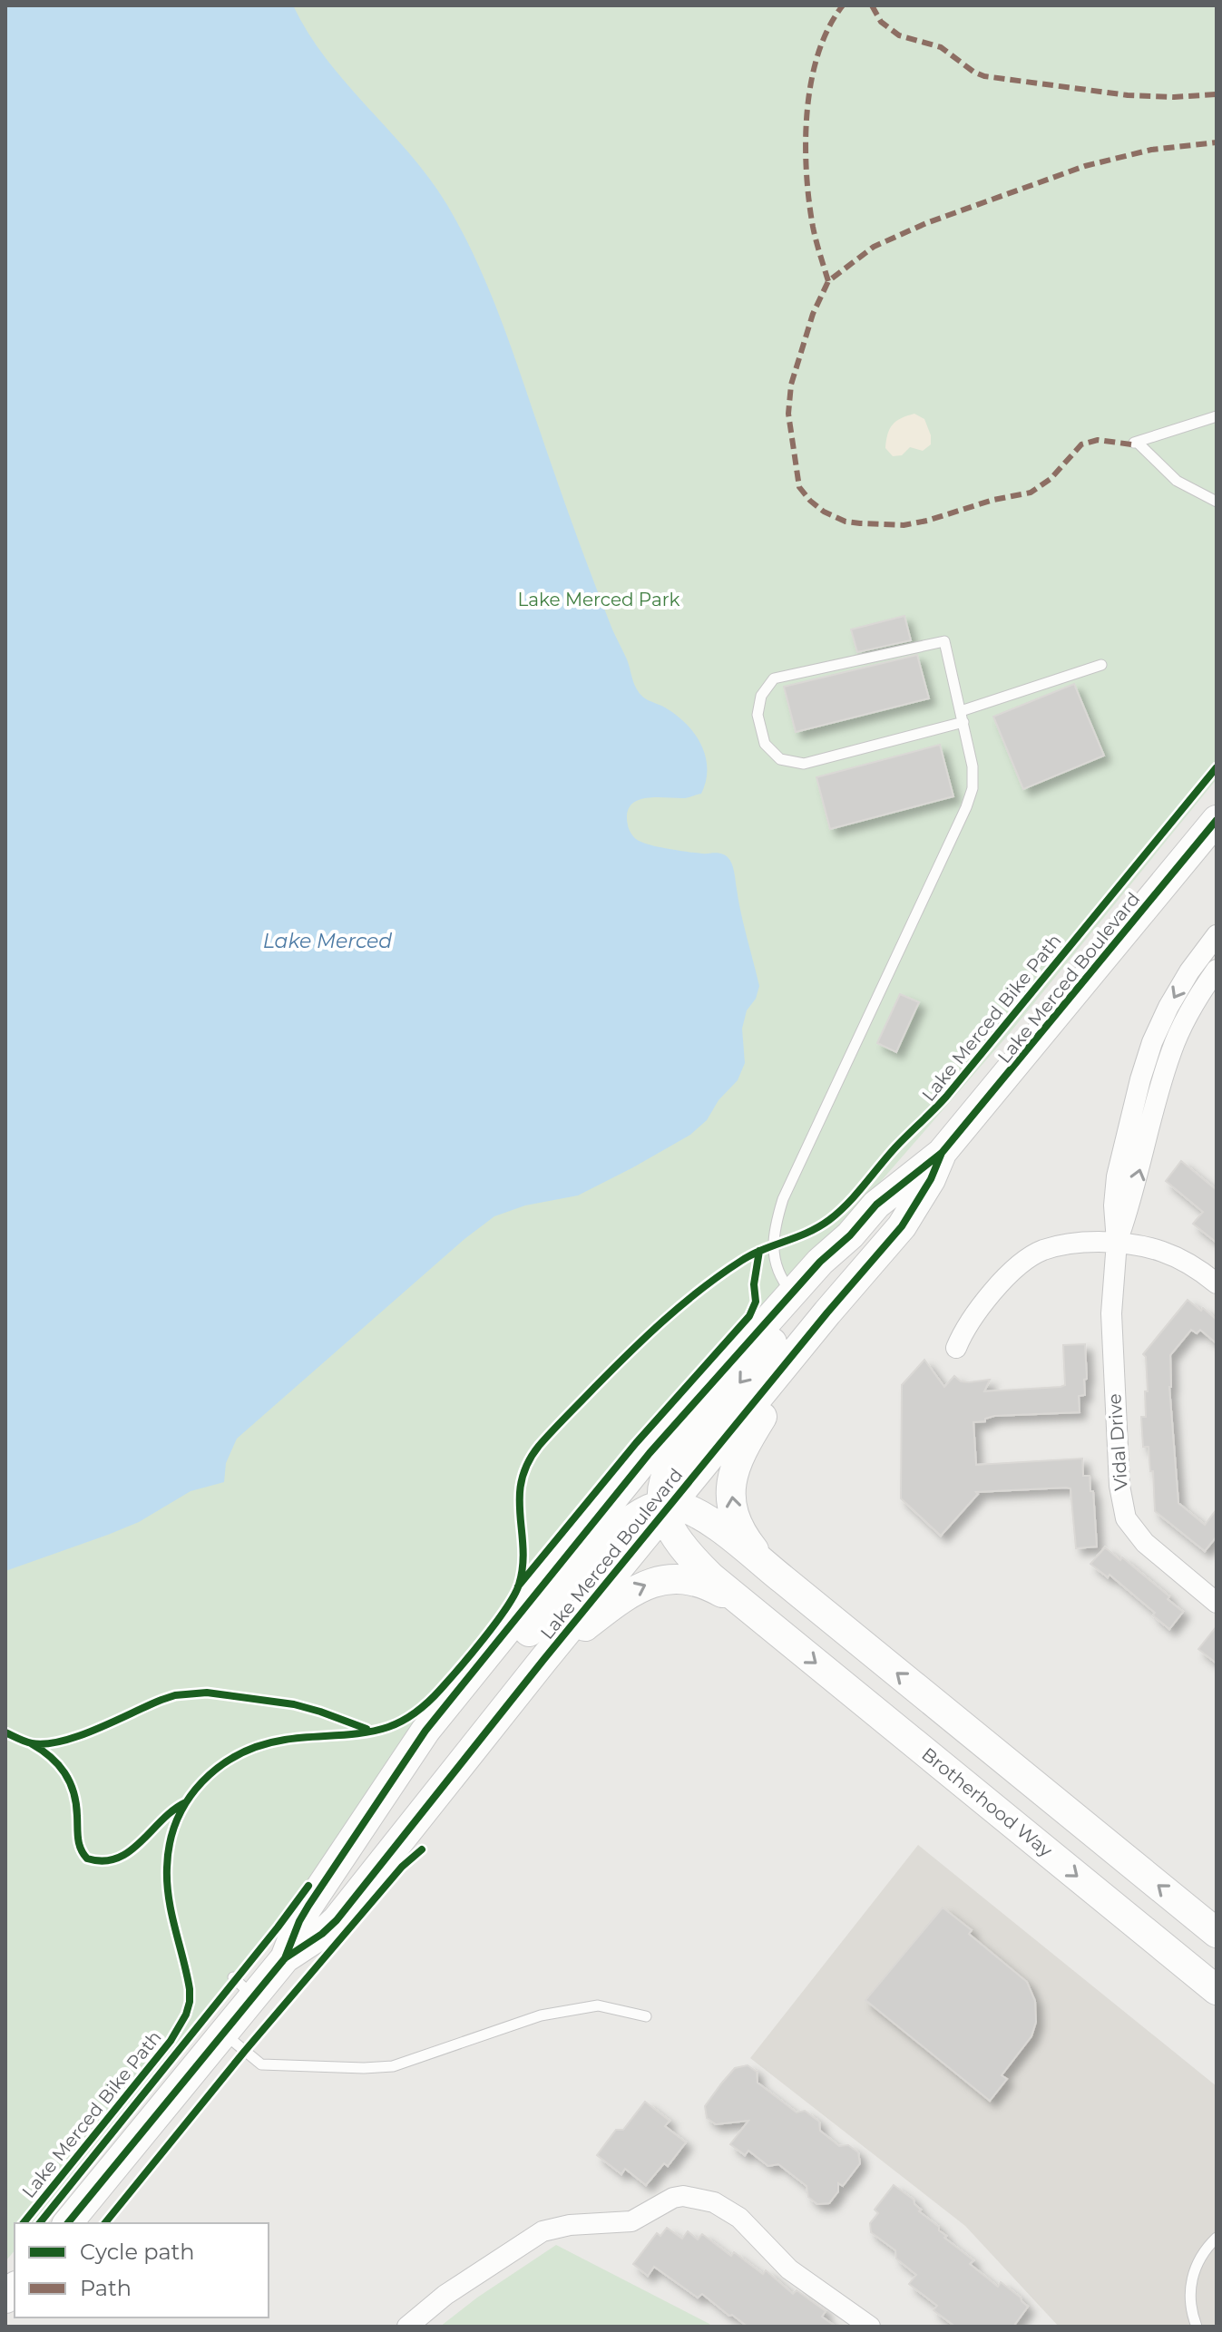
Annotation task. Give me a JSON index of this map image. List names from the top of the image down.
{
  "streets": {
    "main road": ["Lake Merced Boulevard", "Brotherhood Way"],
    "street": ["Vidal Drive"],
    "cycle path": ["Lake Merced Bike Path"]
  },
  "water": ["Lake Merced"],
  "parks": ["Lake Merced Park"],
  "legend": ["Cycle path", "Path"]
}
